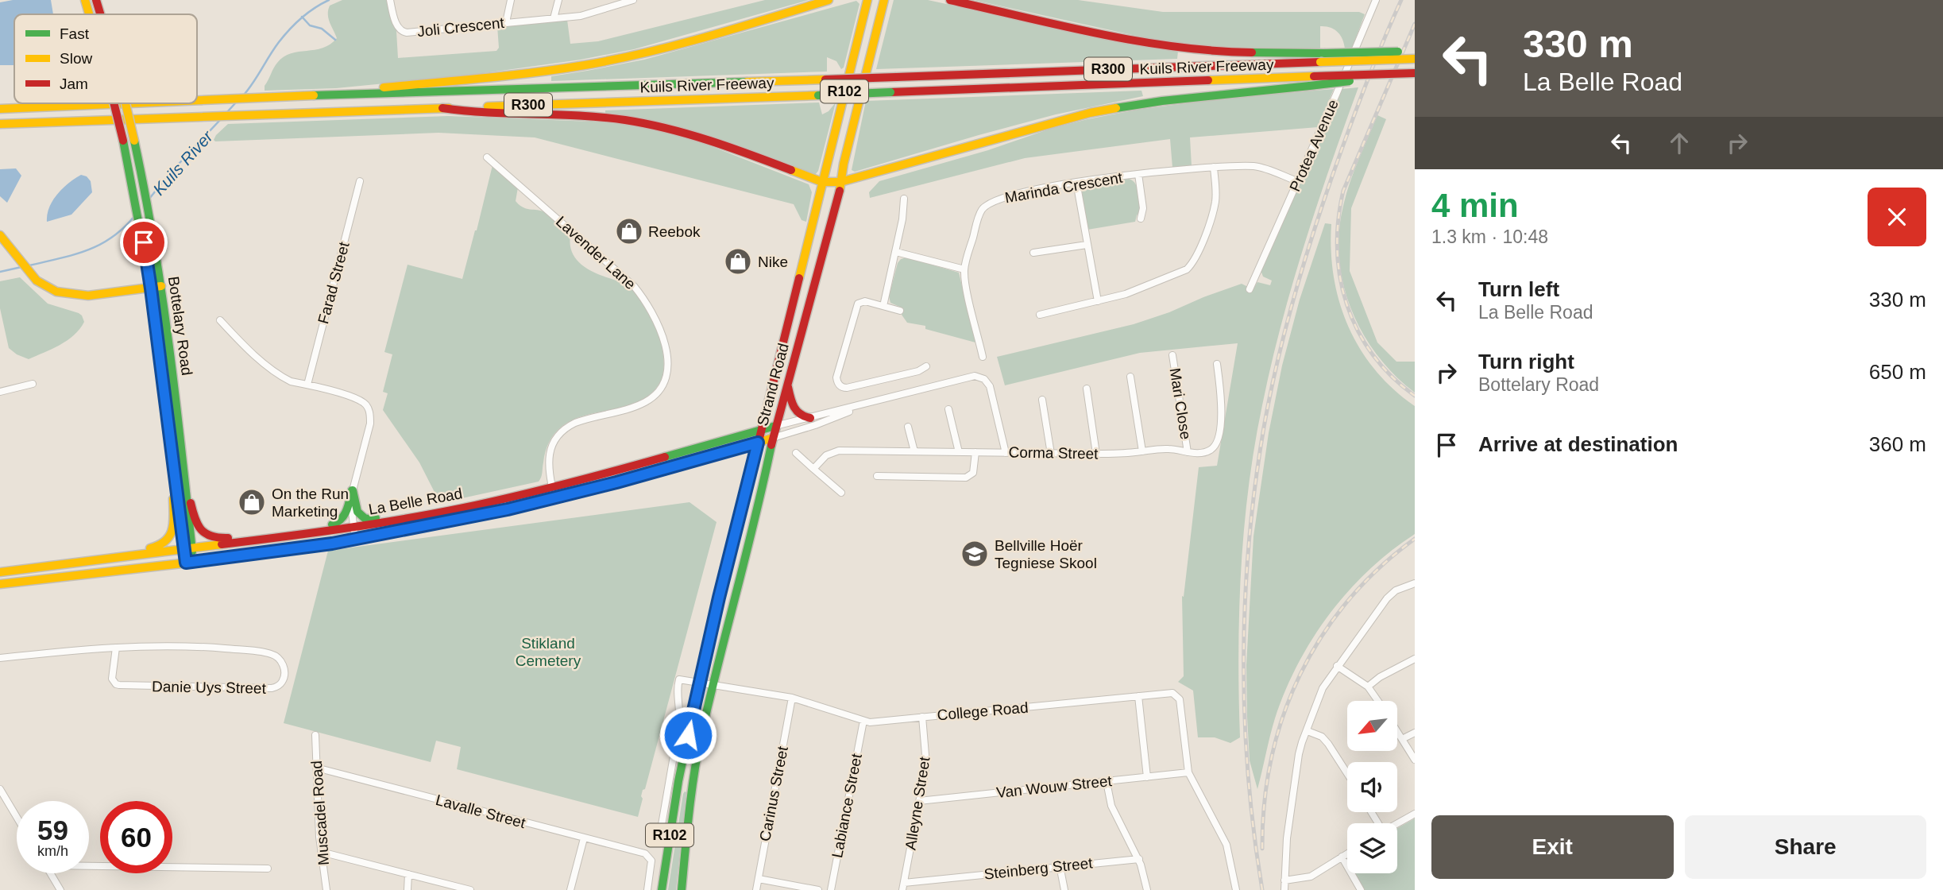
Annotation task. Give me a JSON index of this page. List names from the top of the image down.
{
  "streets": {
    "main road": [
      "Kuils River Freeway",
      "R300",
      "R102",
      "Bottelary Road",
      "Strand Road",
      "La Belle Road"
    ],
    "street": [
      "Joli Crescent",
      "Protea Avenue",
      "Marinda Crescent",
      "Lavender Lane",
      "Farad Street",
      "Mari Close",
      "Corma Street",
      "Danie Uys Street",
      "College Road",
      "Van Wouw Street",
      "Carinus Street",
      "Alleyne Street",
      "Labiance Street",
      "Lavalle Street",
      "Muscadel Road",
      "Steinberg Street"
    ]
  },
  "crossings": [
    ["R102", "Strand Road"],
    ["Protea Avenue", "Marinda Crescent"],
    ["Lavender Lane", "La Belle Road"],
    ["Bottelary Road", "La Belle Road"],
    ["Strand Road", "La Belle Road"],
    ["Strand Road", "College Road"],
    ["Mari Close", "Corma Street"],
    ["College Road", "Van Wouw Street"],
    ["College Road", "Carinus Street"],
    ["College Road", "Alleyne Street"],
    ["College Road", "Labiance Street"],
    ["Van Wouw Street", "Alleyne Street"],
    ["Alleyne Street", "Steinberg Street"],
    ["Lavalle Street", "Muscadel Road"]
  ],
  "water": ["Kuils River"],
  "parks": ["Stikland Cemetery"],
  "places": {
    "shop": ["Reebok", "Nike", "On the Run Marketing"],
    "school or university": ["Bellville Hoër Tegniese Skool"]
  },
  "legend": ["Fast", "Slow", "Jam"],
  "north": "bottom left",
  "page": {
    "turn": ["330 m", "La Belle Road"],
    "heading": ["4 min", "1.3 km · 10:48"],
    "list": [
      {
        "name": "Turn left",
        "note": "La Belle Road",
        "value": "330 m"
      },
      {
        "name": "Turn right",
        "note": "Bottelary Road",
        "value": "650 m"
      },
      {
        "name": "Arrive at destination",
        "value": "360 m"
      }
    ],
    "speed": "59 km/h",
    "limit": "60",
    "buttons": ["Exit", "Share"]
  }
}
